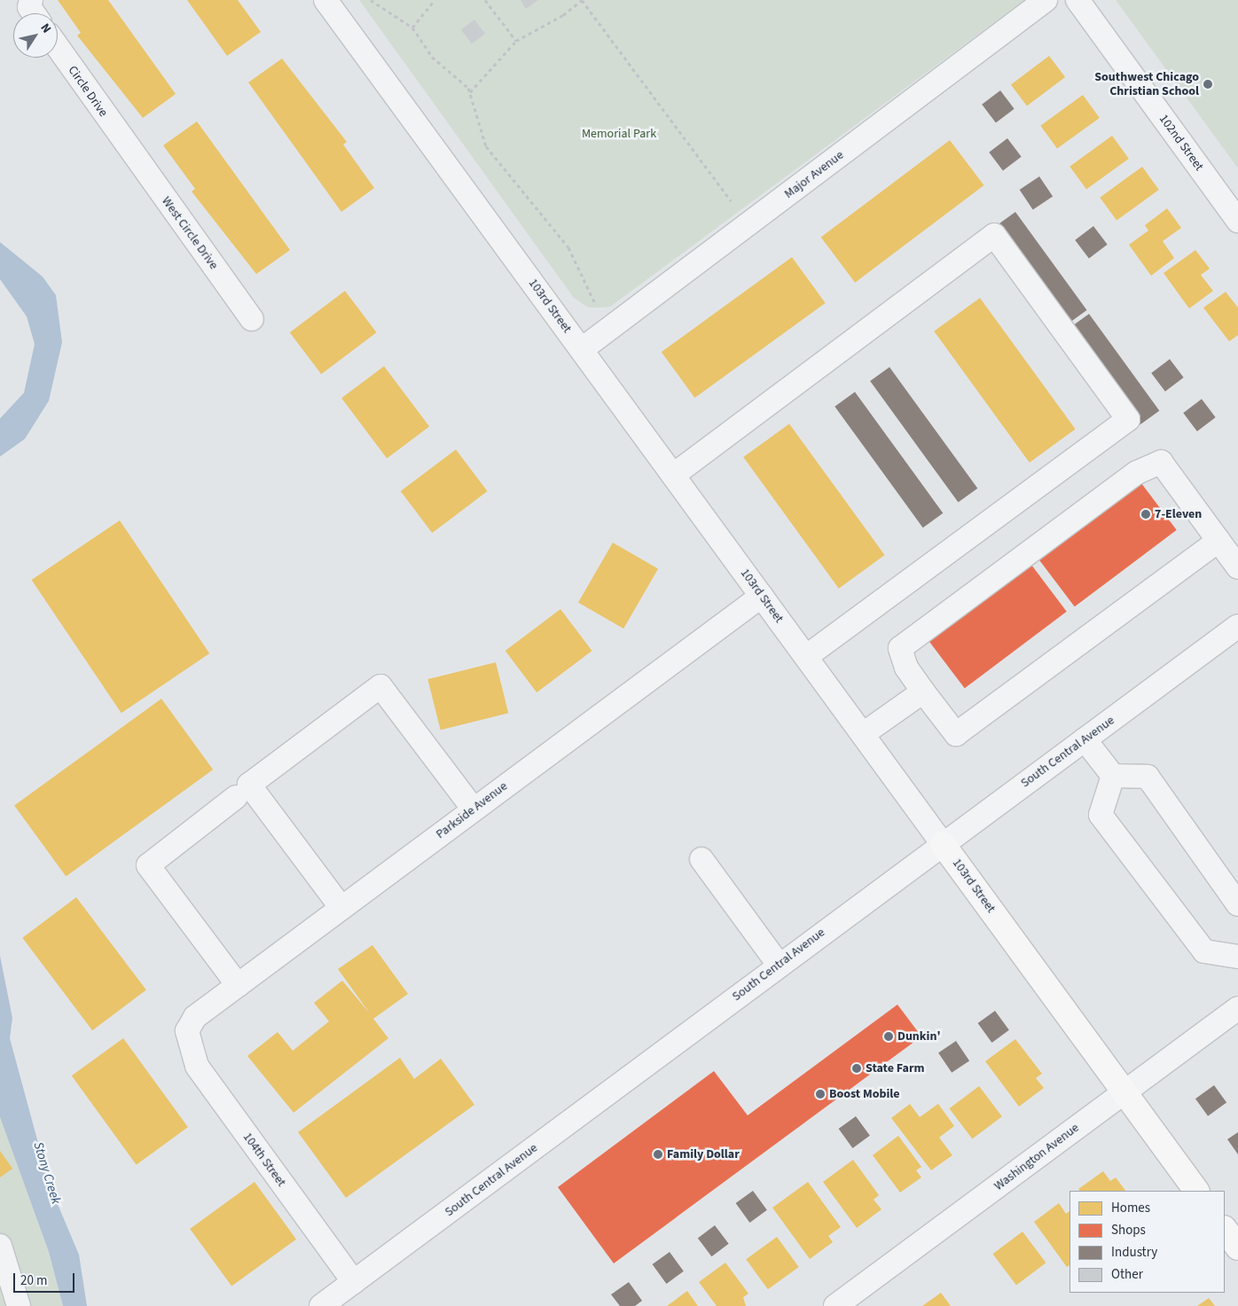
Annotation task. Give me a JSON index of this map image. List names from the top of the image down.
{
  "streets": {
    "main road": ["103rd Street"],
    "street": [
      "Circle Drive",
      "102nd Street",
      "Major Avenue",
      "West Circle Drive",
      "South Central Avenue",
      "Parkside Avenue",
      "Washington Avenue",
      "104th Street"
    ]
  },
  "crossings": [
    ["Circle Drive", "West Circle Drive"],
    ["Major Avenue", "103rd Street"],
    ["103rd Street", "South Central Avenue"],
    ["103rd Street", "Parkside Avenue"],
    ["103rd Street", "Washington Avenue"],
    ["South Central Avenue", "104th Street"],
    ["Parkside Avenue", "104th Street"]
  ],
  "water": ["Stony Creek"],
  "parks": ["Memorial Park"],
  "places": [
    "Southwest Chicago Christian School",
    "7-Eleven",
    "Dunkin'",
    "State Farm",
    "Boost Mobile",
    "Family Dollar"
  ],
  "legend": [
    "Homes",
    "Shops",
    "Industry",
    "Other"
  ],
  "scale_bar": "20 m",
  "north": "top right"
}
